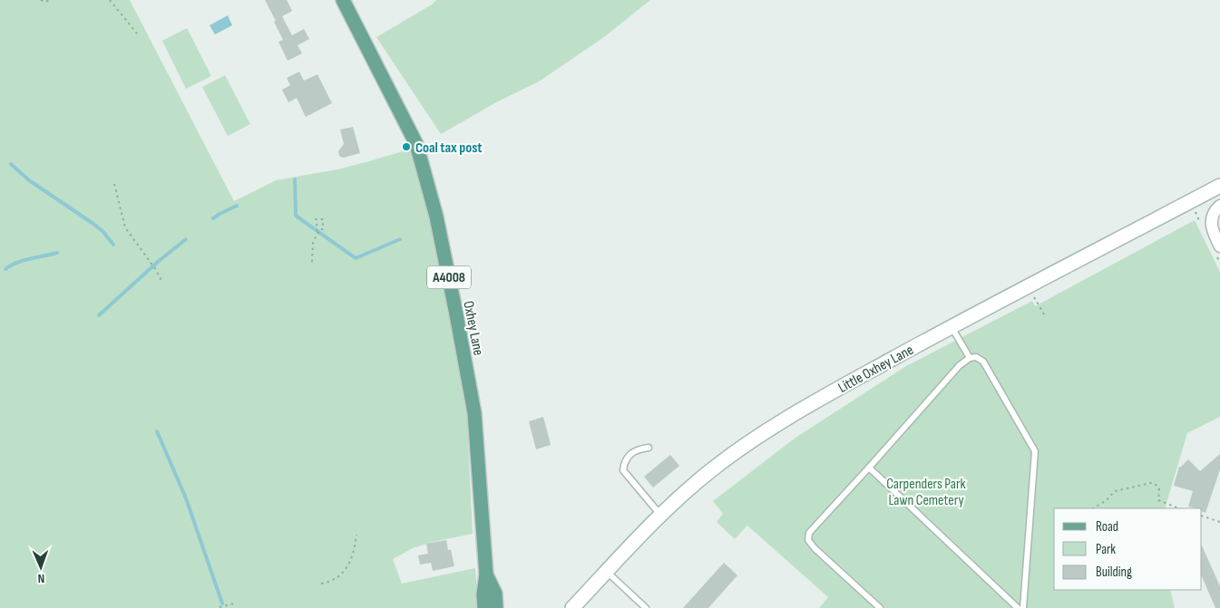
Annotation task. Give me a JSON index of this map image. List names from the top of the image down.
{
  "streets": {
    "main road": ["A4008", "Oxhey Lane", "Little Oxhey Lane"]
  },
  "parks": ["Carpenders Park Lawn Cemetery"],
  "places": ["Coal tax post"],
  "legend": ["Road", "Park", "Building"],
  "north": "bottom"
}
